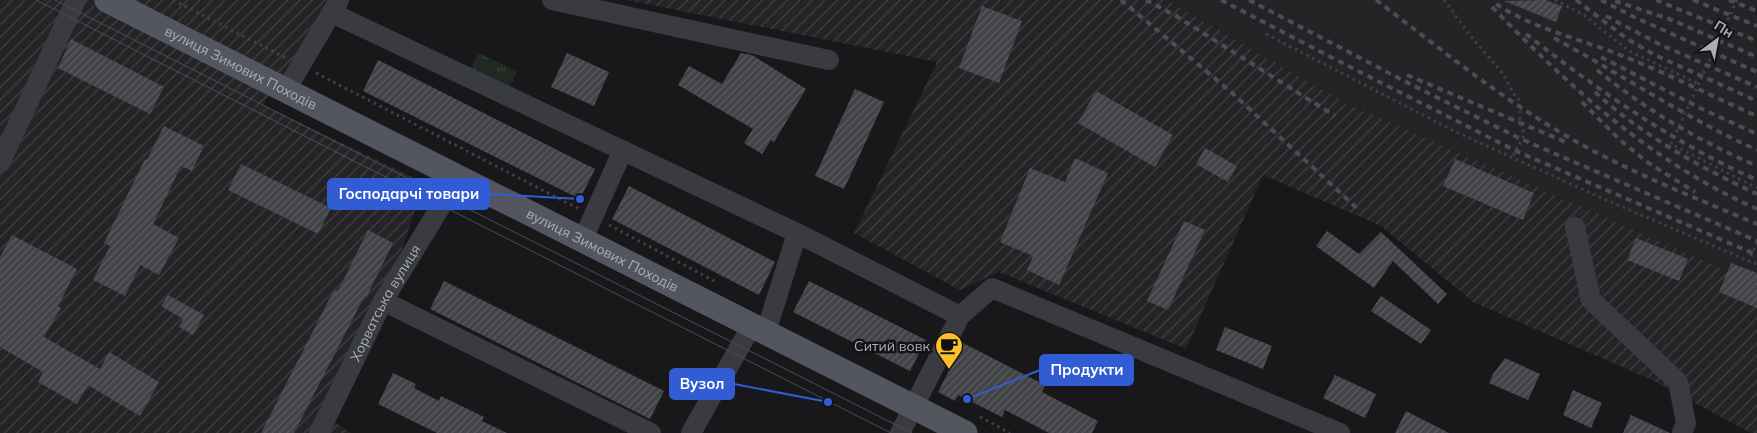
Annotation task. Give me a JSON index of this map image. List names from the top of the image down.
{
  "streets": {
    "main road": ["вулиця Зимових Походів"],
    "street": ["Хорватська вулиця"]
  },
  "crossings": [
    ["вулиця Зимових Походів", "Хорватська вулиця"]
  ],
  "places": {
    "other": ["Господарчі товари", "Продукти", "Вузол"],
    "cafe": ["Ситий вовк"]
  },
  "north": "top right"
}
